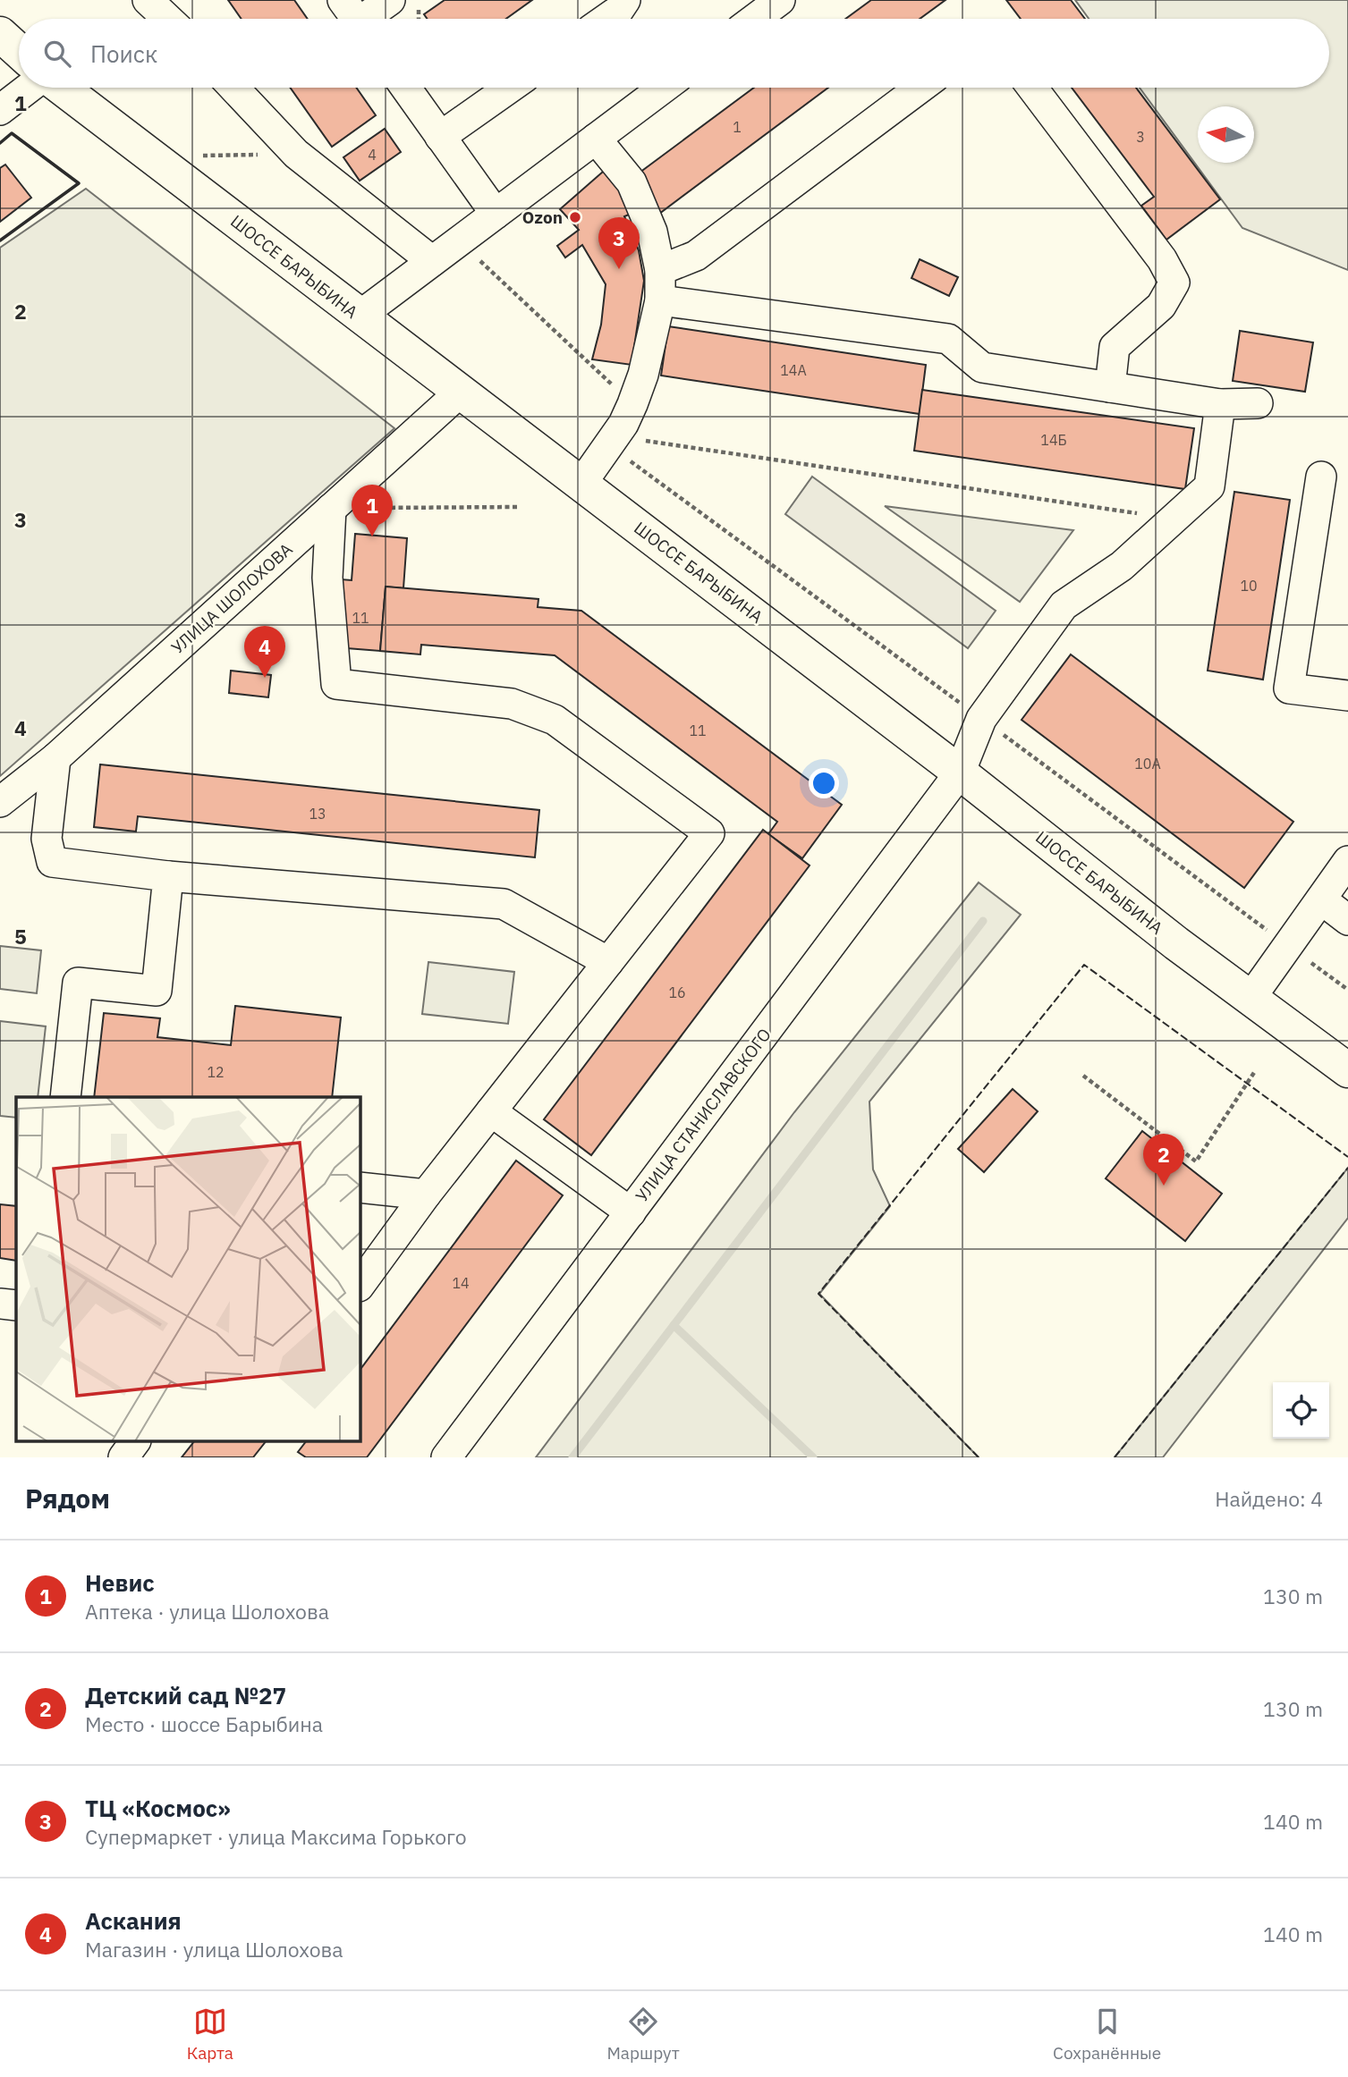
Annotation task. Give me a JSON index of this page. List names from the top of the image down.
{
  "streets": {
    "main road": ["ШОССЕ БАРЫБИНА"],
    "street": ["УЛИЦА ШОЛОХОВА", "УЛИЦА СТАНИСЛАВСКОГО"]
  },
  "crossings": [
    ["ШОССЕ БАРЫБИНА", "УЛИЦА ШОЛОХОВА"],
    ["ШОССЕ БАРЫБИНА", "УЛИЦА СТАНИСЛАВСКОГО"]
  ],
  "places": ["Ozon"],
  "house_numbers": [
    "1",
    "3",
    "4",
    "14А",
    "14Б",
    "10",
    "11",
    "11",
    "10А",
    "13",
    "16",
    "12",
    "14"
  ],
  "north": "left",
  "page": {
    "search": "Поиск",
    "pins": [
      "3",
      "1",
      "4",
      "2"
    ],
    "heading": ["Рядом", "Найдено: 4"],
    "list": [
      {
        "mark": "1",
        "name": "Невис",
        "note": "Аптека · улица Шолохова",
        "value": "130 m"
      },
      {
        "mark": "2",
        "name": "Детский сад №27",
        "note": "Место · шоссе Барыбина",
        "value": "130 m"
      },
      {
        "mark": "3",
        "name": "ТЦ «Космос»",
        "note": "Супермаркет · улица Максима Горького",
        "value": "140 m"
      },
      {
        "mark": "4",
        "name": "Аскания",
        "note": "Магазин · улица Шолохова",
        "value": "140 m"
      }
    ],
    "nav": ["Карта", "Маршрут", "Сохранённые"]
  },
  "grid": {
    "rows": [
      "1",
      "2",
      "3",
      "4",
      "5"
    ]
  }
}
